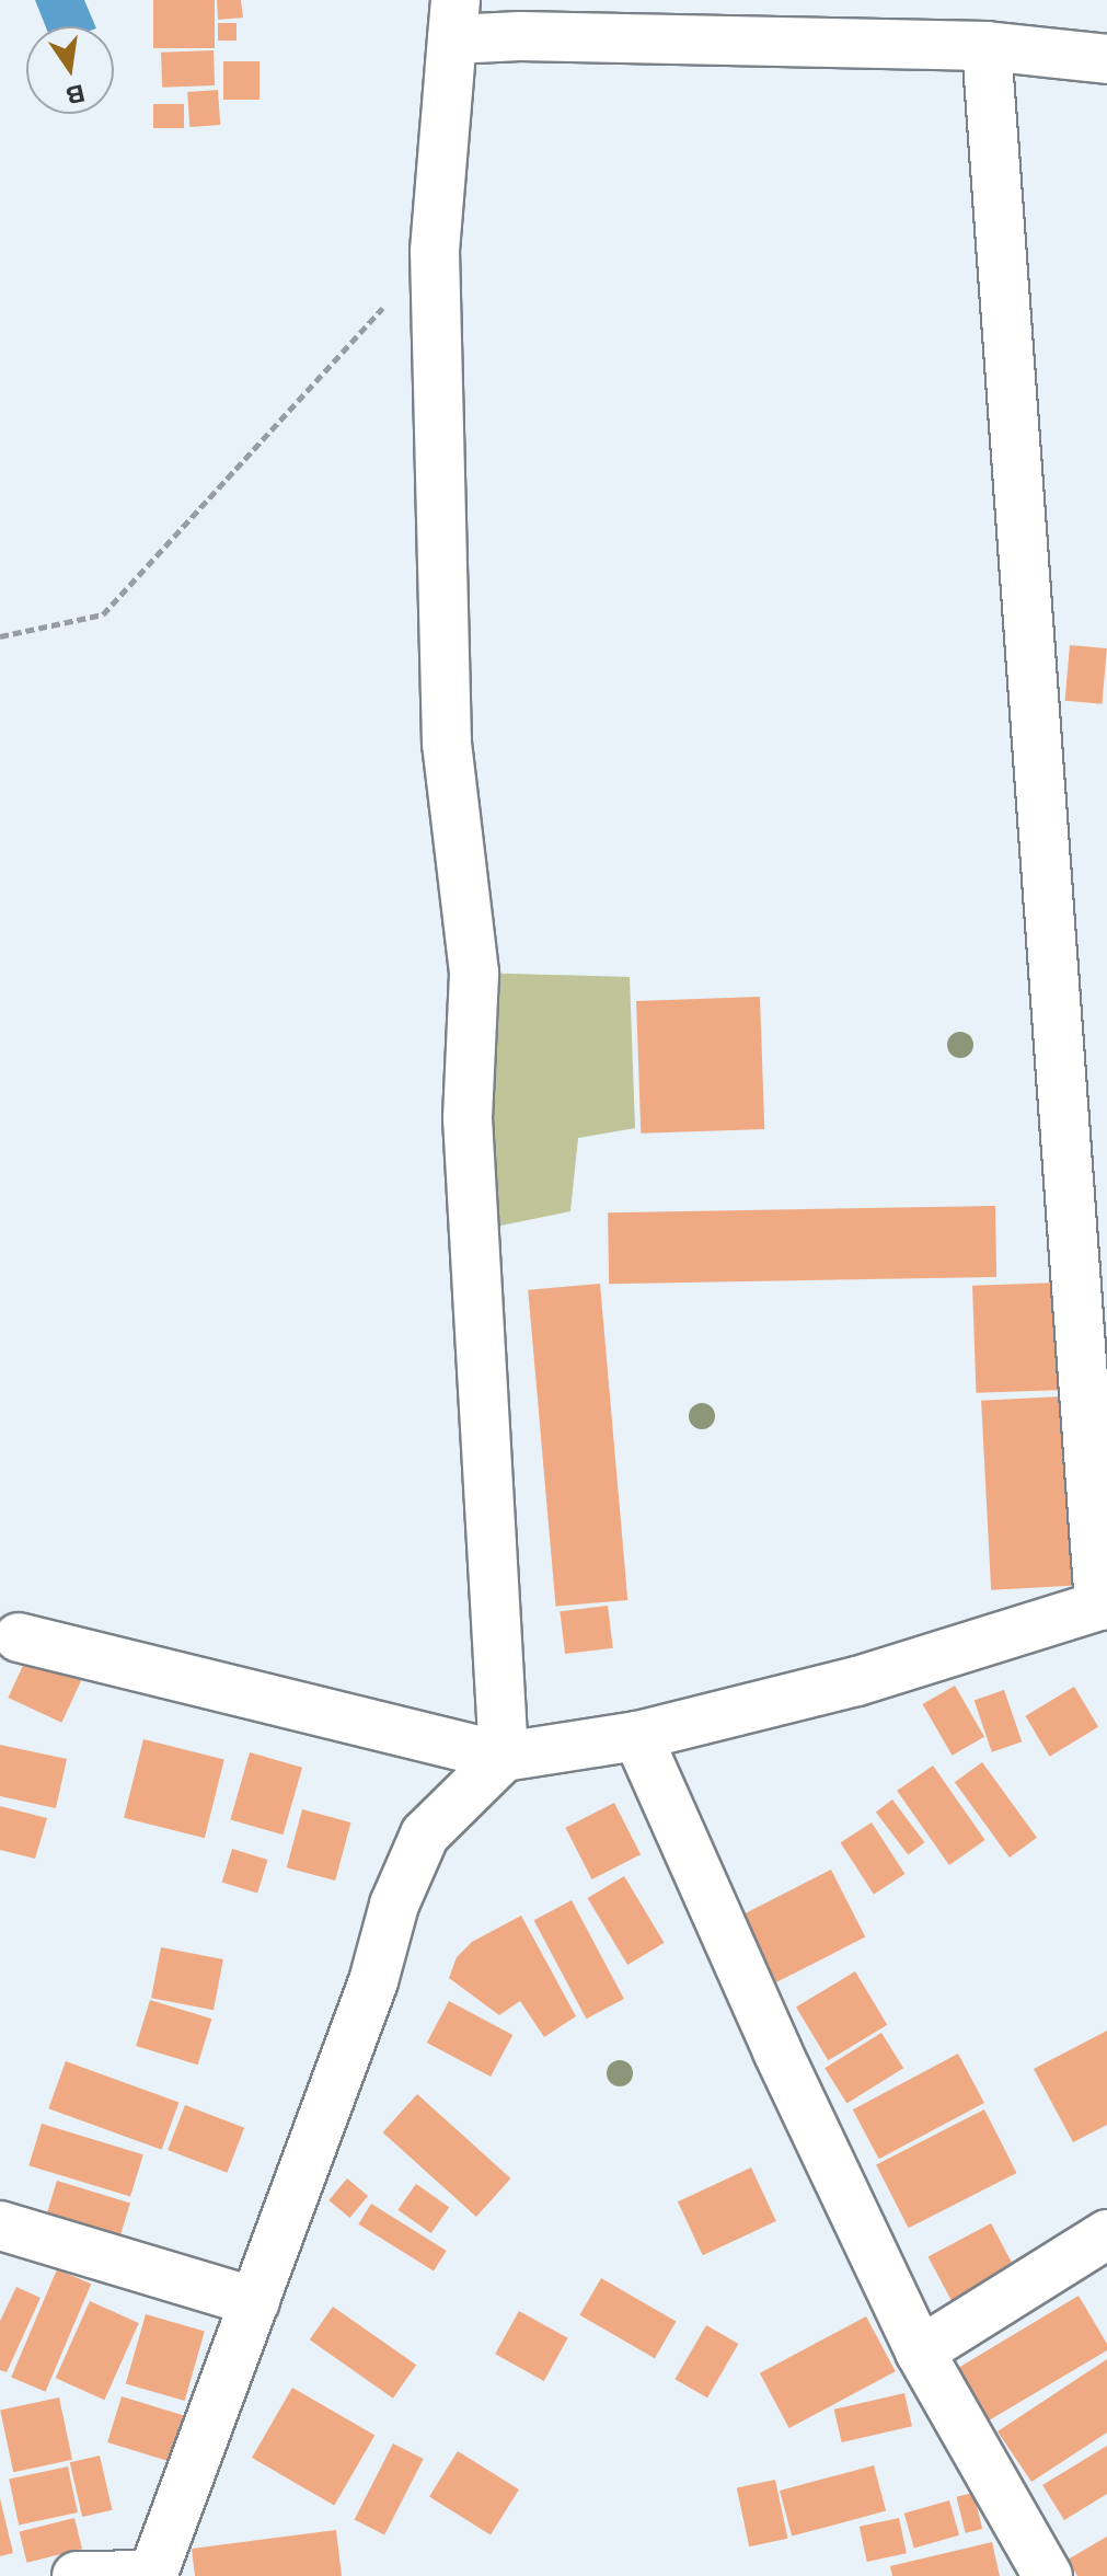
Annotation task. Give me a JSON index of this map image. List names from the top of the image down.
{
  "north": "bottom"
}
